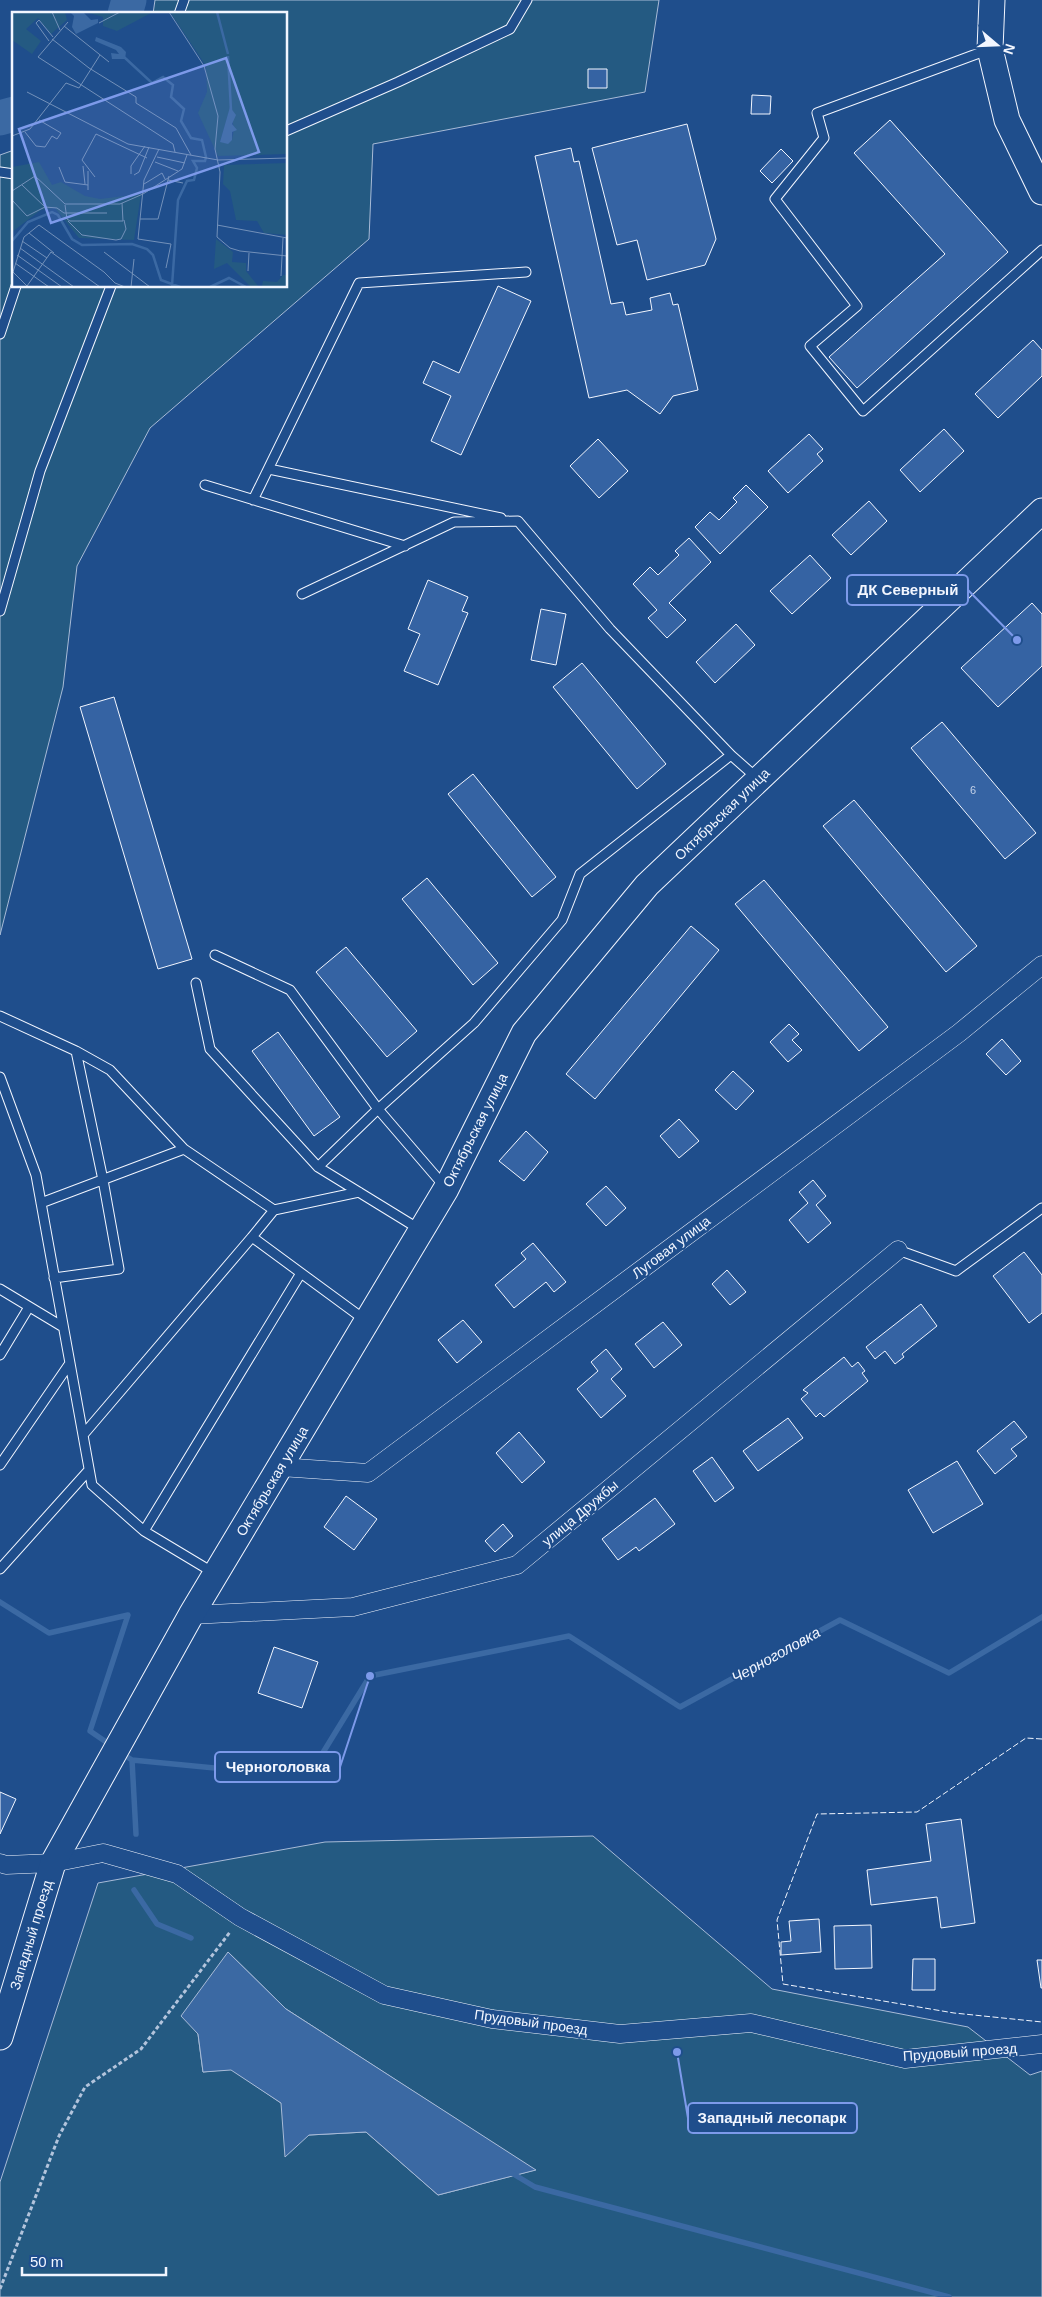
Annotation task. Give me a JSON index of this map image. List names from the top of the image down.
{
  "streets": {
    "street": [
      "Октябрьская улица",
      "Луговая улица",
      "улица Дружбы",
      "Западный проезд",
      "Прудовый проезд"
    ]
  },
  "crossings": [
    ["Октябрьская улица", "Луговая улица"],
    ["Октябрьская улица", "улица Дружбы"],
    ["Октябрьская улица", "Западный проезд"],
    ["Октябрьская улица", "Прудовый проезд"],
    ["Западный проезд", "Прудовый проезд"]
  ],
  "water": ["Черноголовка"],
  "places": ["ДК Северный", "Черноголовка", "Западный лесопарк"],
  "house_numbers": ["6"],
  "scale_bar": "50 m",
  "north": "right"
}
